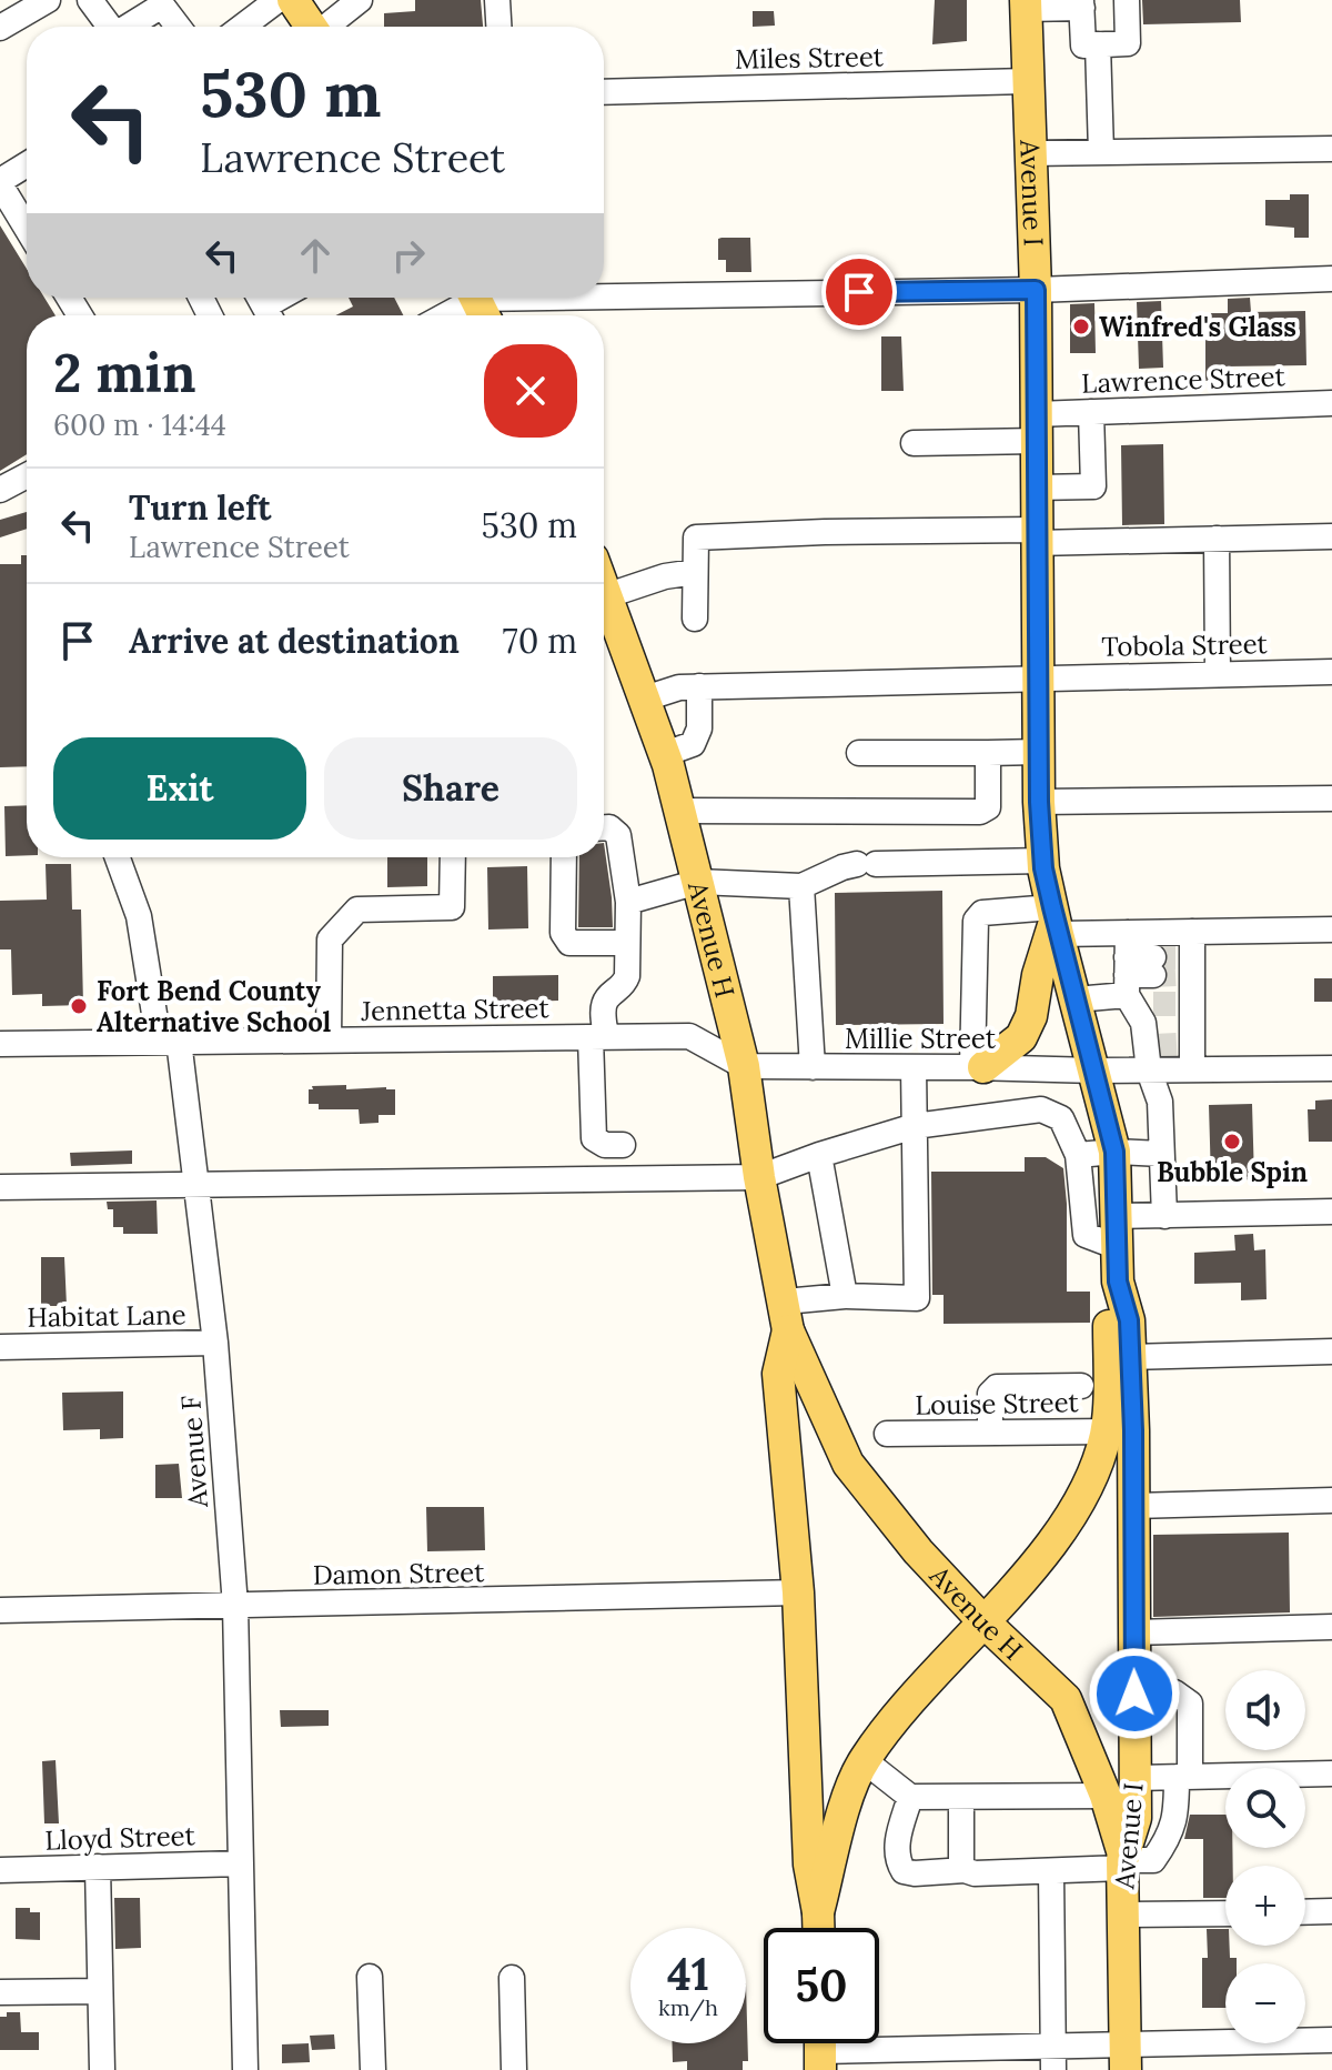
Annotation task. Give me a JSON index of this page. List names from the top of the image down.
{
  "streets": {
    "main road": ["Avenue I", "Avenue H"],
    "street": [
      "Miles Street",
      "Lawrence Street",
      "Tobola Street",
      "Jennetta Street",
      "Millie Street",
      "Habitat Lane",
      "Louise Street",
      "Avenue F",
      "Damon Street",
      "Lloyd Street"
    ]
  },
  "crossings": [
    ["Miles Street", "Avenue I"],
    ["Avenue I", "Lawrence Street"],
    ["Avenue I", "Tobola Street"],
    ["Avenue I", "Avenue H"],
    ["Avenue I", "Millie Street"],
    ["Avenue I", "Louise Street"],
    ["Tobola Street", "Avenue H"],
    ["Avenue H", "Jennetta Street"],
    ["Avenue H", "Millie Street"],
    ["Avenue H", "Damon Street"],
    ["Jennetta Street", "Millie Street"],
    ["Jennetta Street", "Avenue F"],
    ["Habitat Lane", "Avenue F"],
    ["Avenue F", "Damon Street"],
    ["Avenue F", "Lloyd Street"]
  ],
  "places": ["Winfred's Glass", "Fort Bend County Alternative School", "Bubble Spin"],
  "page": {
    "turn": ["530 m", "Lawrence Street"],
    "heading": ["2 min", "600 m · 14:44"],
    "list": [
      {
        "name": "Turn left",
        "note": "Lawrence Street",
        "value": "530 m"
      },
      {
        "name": "Arrive at destination",
        "value": "70 m"
      }
    ],
    "buttons": ["Exit", "Share"],
    "map_buttons": ["+", "−"],
    "speed": "41 km/h",
    "limit": "50"
  }
}
